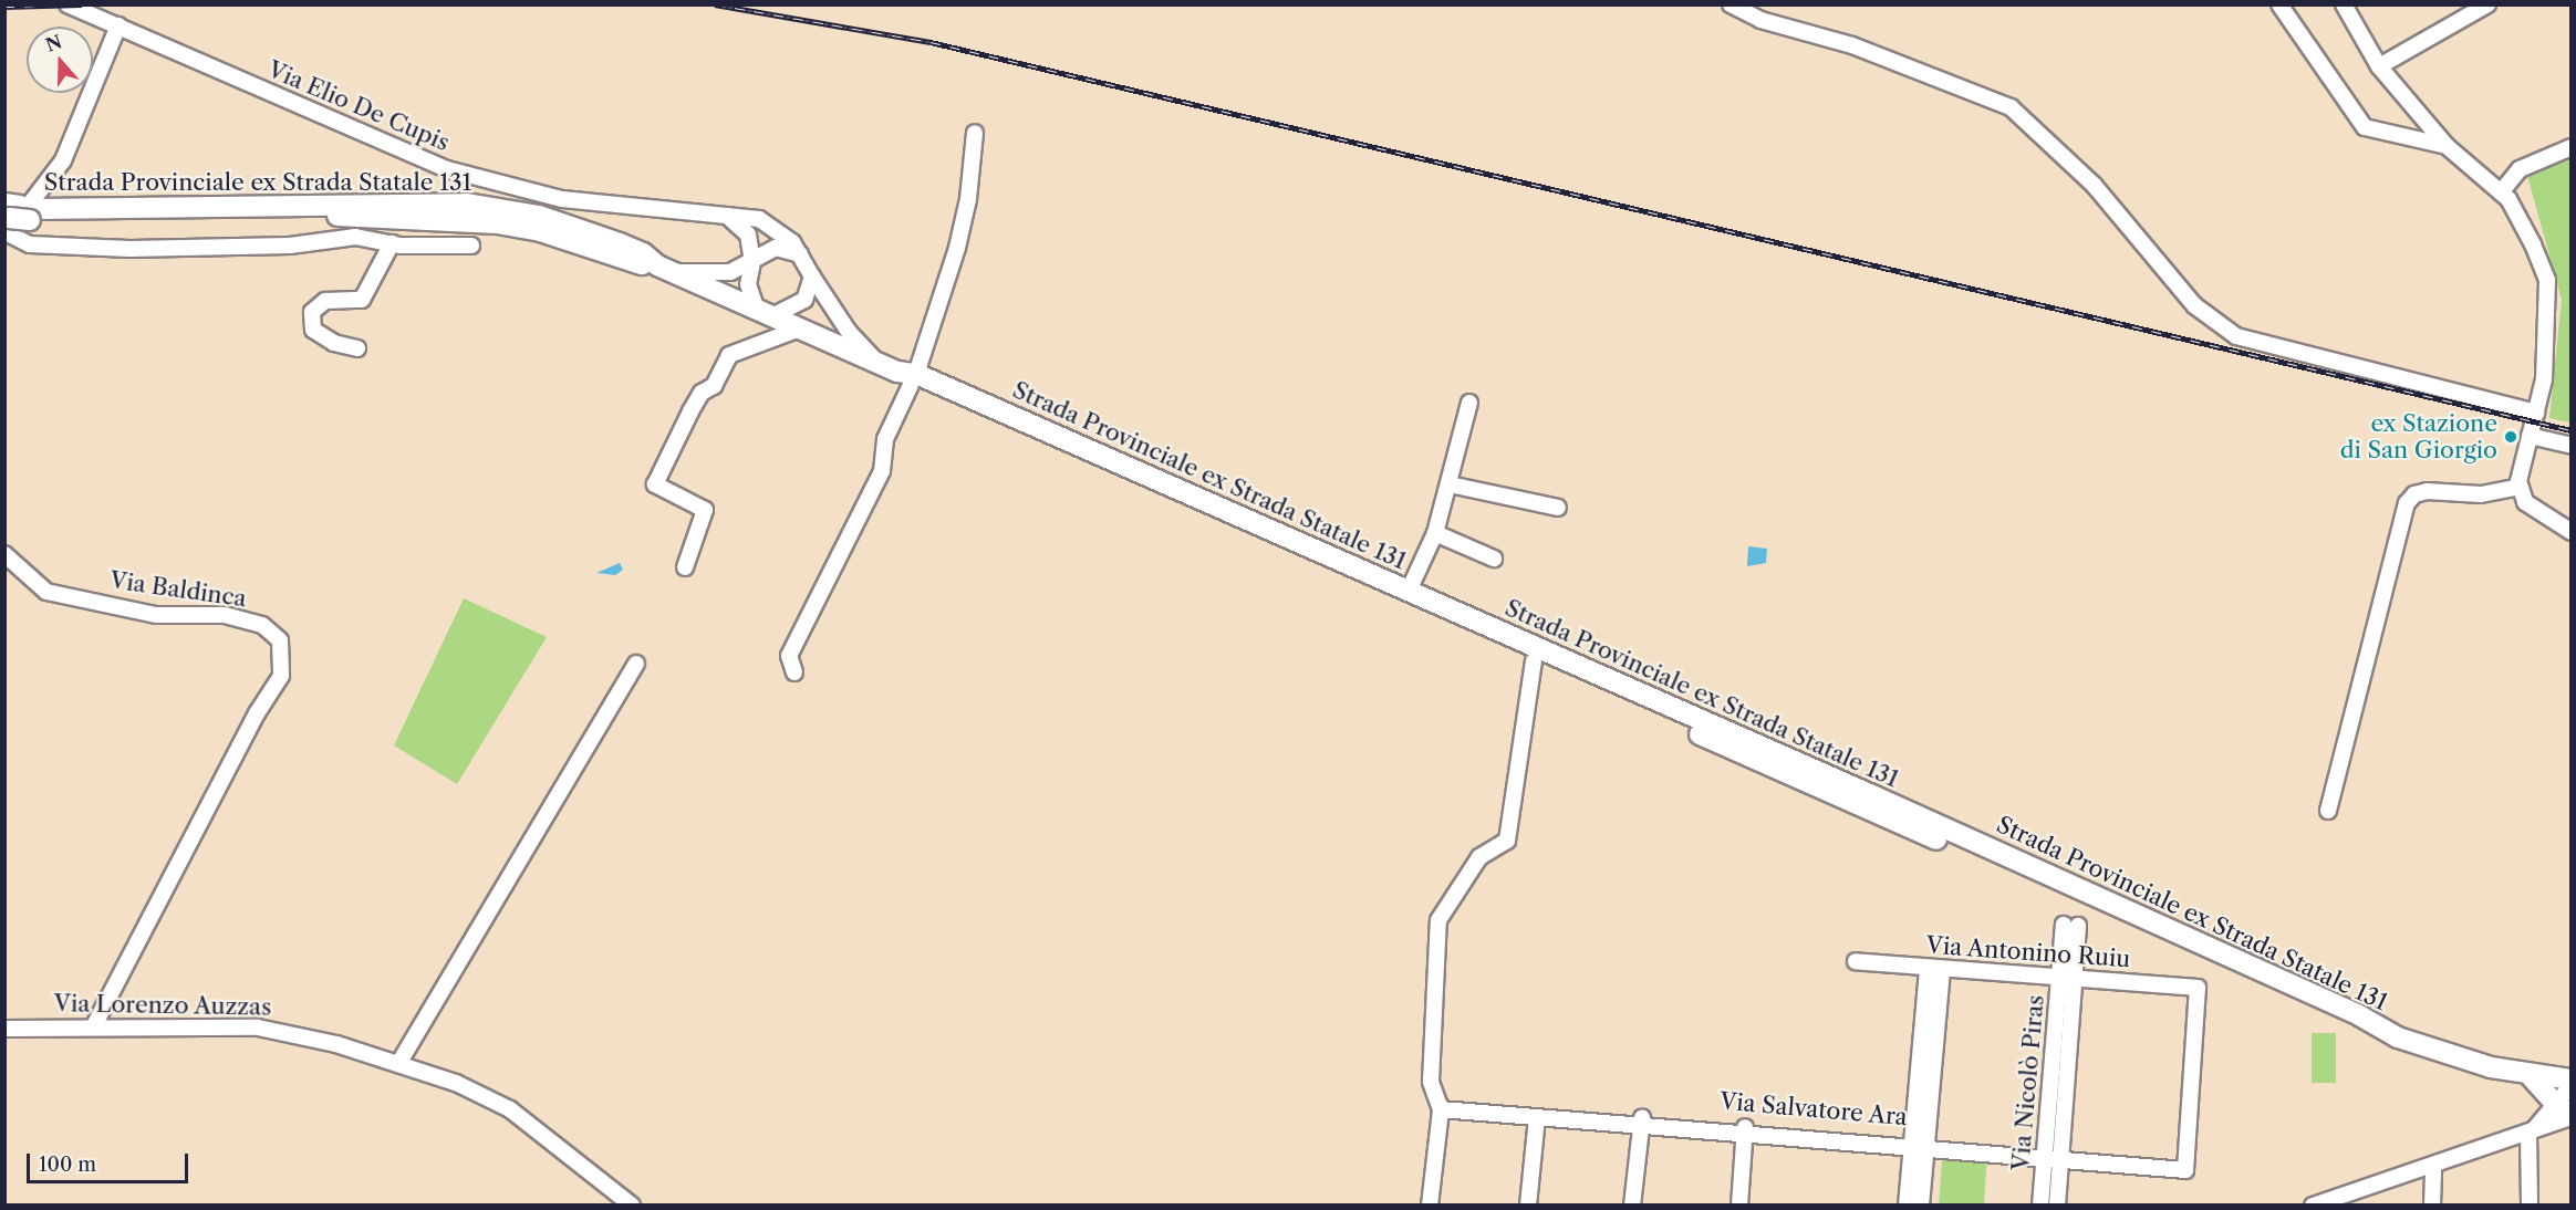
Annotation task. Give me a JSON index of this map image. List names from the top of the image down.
{
  "streets": {
    "main road": ["Strada Provinciale ex Strada Statale 131"],
    "street": [
      "Via Elio De Cupis",
      "Via Baldinca",
      "Via Antonino Ruiu",
      "Via Lorenzo Auzzas",
      "Via Nicolò Piras",
      "Via Salvatore Ara"
    ]
  },
  "crossings": [
    ["Via Elio De Cupis", "Strada Provinciale ex Strada Statale 131"],
    ["Via Baldinca", "Via Lorenzo Auzzas"],
    ["Via Antonino Ruiu", "Via Nicolò Piras"],
    ["Via Antonino Ruiu", "Via Salvatore Ara"],
    ["Via Nicolò Piras", "Via Salvatore Ara"]
  ],
  "places": ["ex Stazione di San Giorgio"],
  "scale_bar": "100 m",
  "north": "top"
}
